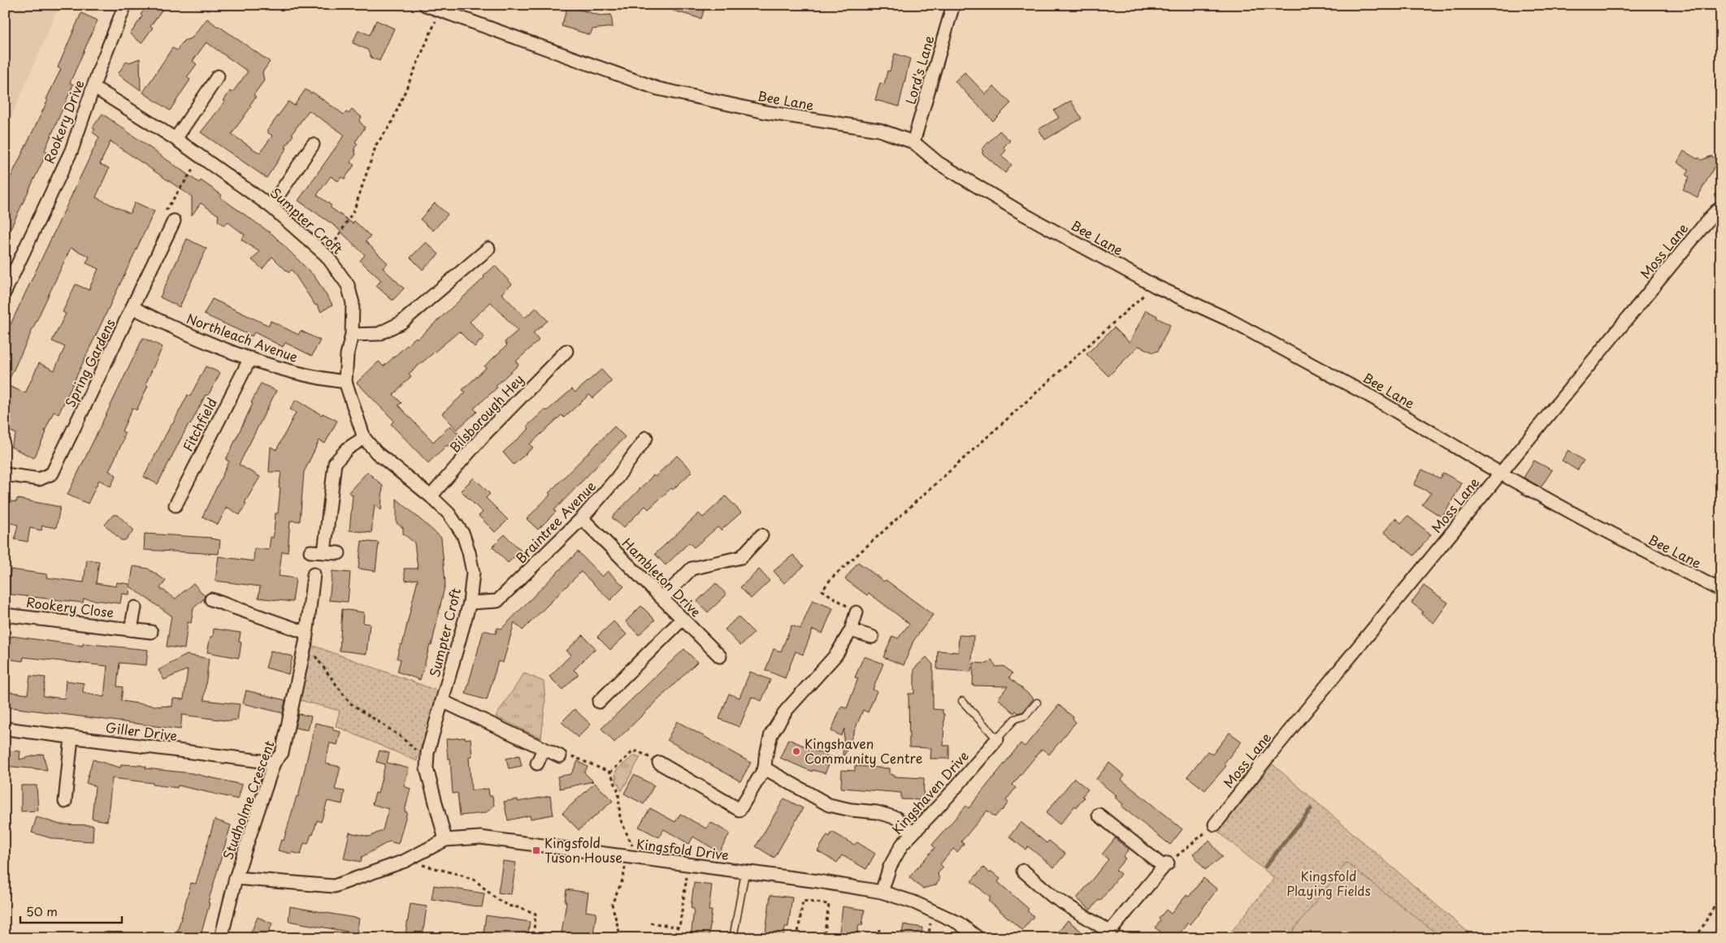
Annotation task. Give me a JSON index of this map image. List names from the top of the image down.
{
  "streets": {
    "street": [
      "Lord's Lane",
      "Bee Lane",
      "Rookery Drive",
      "Sumpter Croft",
      "Moss Lane",
      "Northleach Avenue",
      "Spring Gardens",
      "Bilsborough Hey",
      "Fitchfield",
      "Braintree Avenue",
      "Hambleton Drive",
      "Rookery Close",
      "Giller Drive",
      "Kingshaven Drive",
      "Studholme Crescent",
      "Kingsfold Drive"
    ]
  },
  "crossings": [
    ["Lord's Lane", "Bee Lane"],
    ["Bee Lane", "Moss Lane"],
    ["Rookery Drive", "Sumpter Croft"],
    ["Sumpter Croft", "Northleach Avenue"],
    ["Sumpter Croft", "Bilsborough Hey"],
    ["Sumpter Croft", "Braintree Avenue"],
    ["Sumpter Croft", "Kingsfold Drive"],
    ["Northleach Avenue", "Spring Gardens"],
    ["Northleach Avenue", "Fitchfield"],
    ["Braintree Avenue", "Hambleton Drive"],
    ["Giller Drive", "Studholme Crescent"],
    ["Kingshaven Drive", "Kingsfold Drive"],
    ["Studholme Crescent", "Kingsfold Drive"]
  ],
  "parks": ["Kingsfold Playing Fields"],
  "places": {
    "other": ["Kingshaven Community Centre"],
    "transit": ["Kingsfold Tuson House"]
  },
  "scale_bar": "50 m"
}
